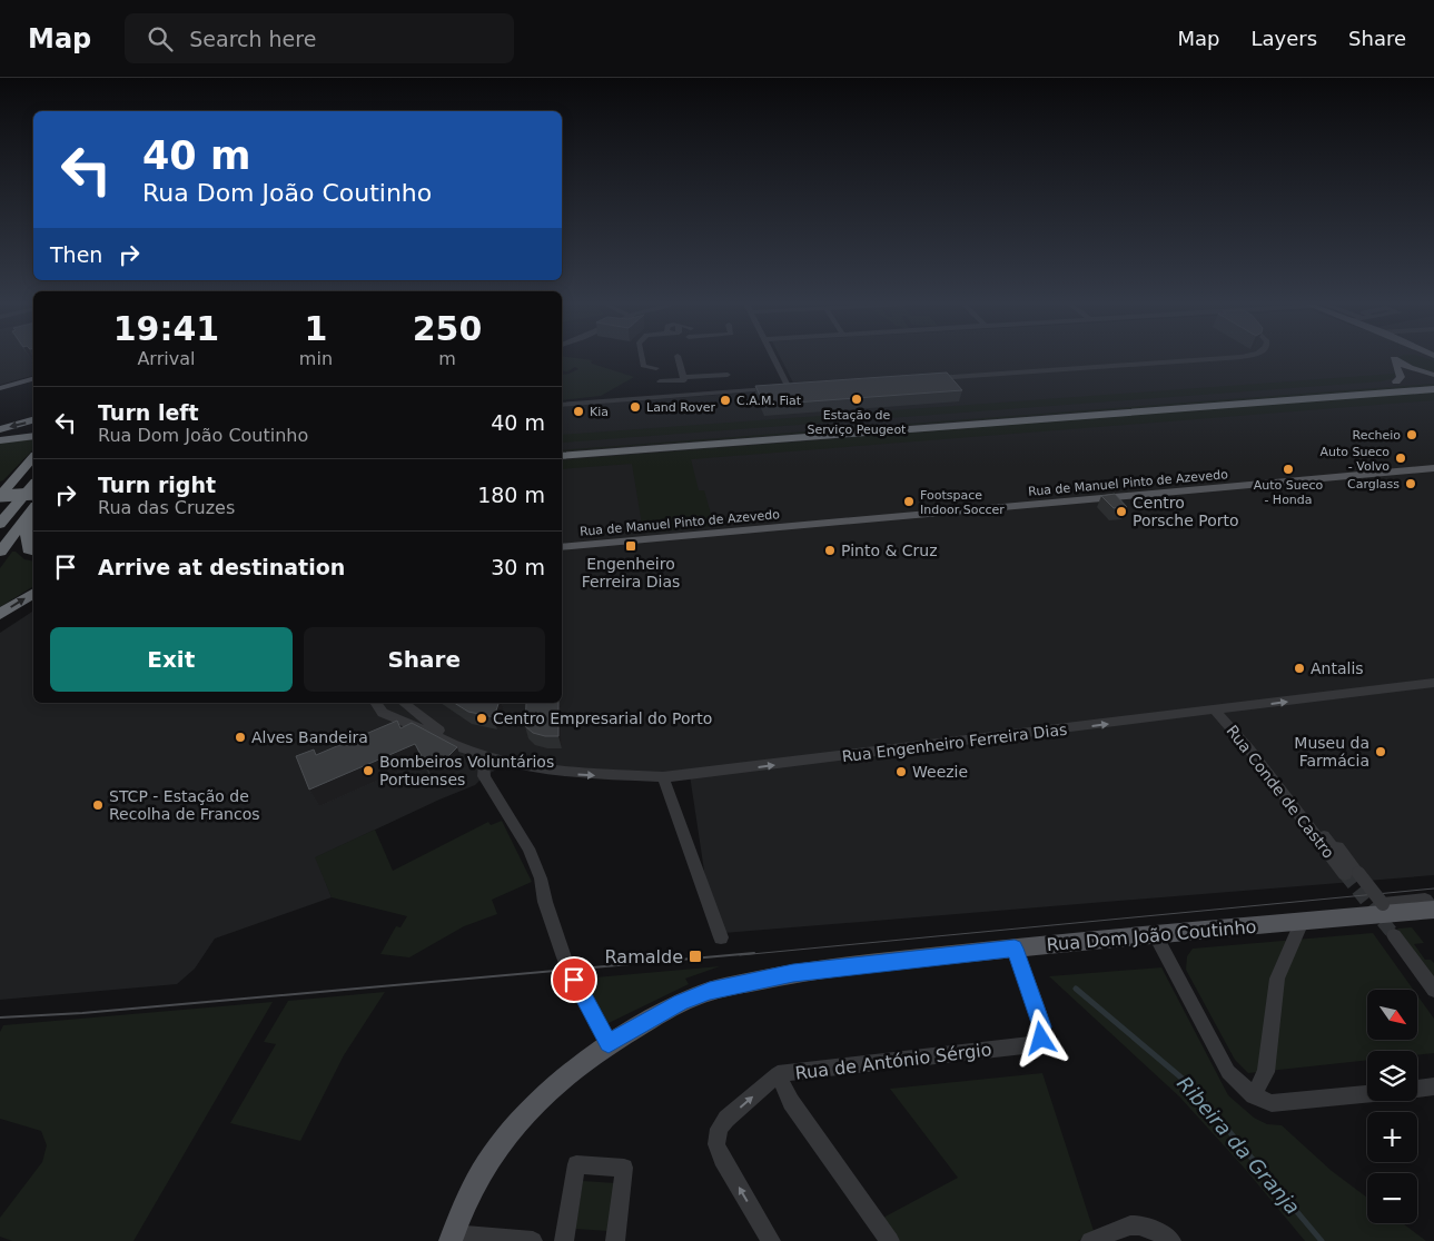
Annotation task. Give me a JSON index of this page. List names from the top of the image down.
{
  "streets": {
    "main road": ["Rua de Manuel Pinto de Azevedo", "Rua Dom João Coutinho"],
    "street": ["Rua Engenheiro Ferreira Dias", "Rua Conde de Castro", "Rua de António Sérgio"]
  },
  "crossings": [
    ["Rua Engenheiro Ferreira Dias", "Rua Conde de Castro"],
    ["Rua Conde de Castro", "Rua Dom João Coutinho"],
    ["Rua Dom João Coutinho", "Rua de António Sérgio"]
  ],
  "one_way": ["Rua Engenheiro Ferreira Dias"],
  "water": ["Ribeira da Granja"],
  "places": {
    "other": [
      "Estação de Serviço Peugeot",
      "C.A.M. Fiat",
      "Land Rover",
      "Kia",
      "Recheio",
      "Auto Sueco - Volvo",
      "Auto Sueco - Honda",
      "Carglass",
      "Footspace Indoor Soccer",
      "Centro Porsche Porto",
      "Pinto & Cruz",
      "Antalis",
      "Centro Empresarial do Porto",
      "Alves Bandeira",
      "Museu da Farmácia",
      "Bombeiros Voluntários Portuenses",
      "Weezie",
      "STCP - Estação de Recolha de Francos"
    ],
    "transit": ["Engenheiro Ferreira Dias", "Ramalde"]
  },
  "north": "bottom right",
  "page": {
    "header": "Map",
    "search": "Search here",
    "nav": ["Map", "Layers", "Share"],
    "turn": ["40 m", "Rua Dom João Coutinho"],
    "then": "Then",
    "eta": [
      "19:41",
      "Arrival",
      "1",
      "min",
      "250",
      "m"
    ],
    "list": [
      {
        "name": "Turn left",
        "note": "Rua Dom João Coutinho",
        "value": "40 m"
      },
      {
        "name": "Turn right",
        "note": "Rua das Cruzes",
        "value": "180 m"
      },
      {
        "name": "Arrive at destination",
        "value": "30 m"
      }
    ],
    "buttons": ["Exit", "Share"],
    "map_buttons": ["+", "−"]
  }
}
